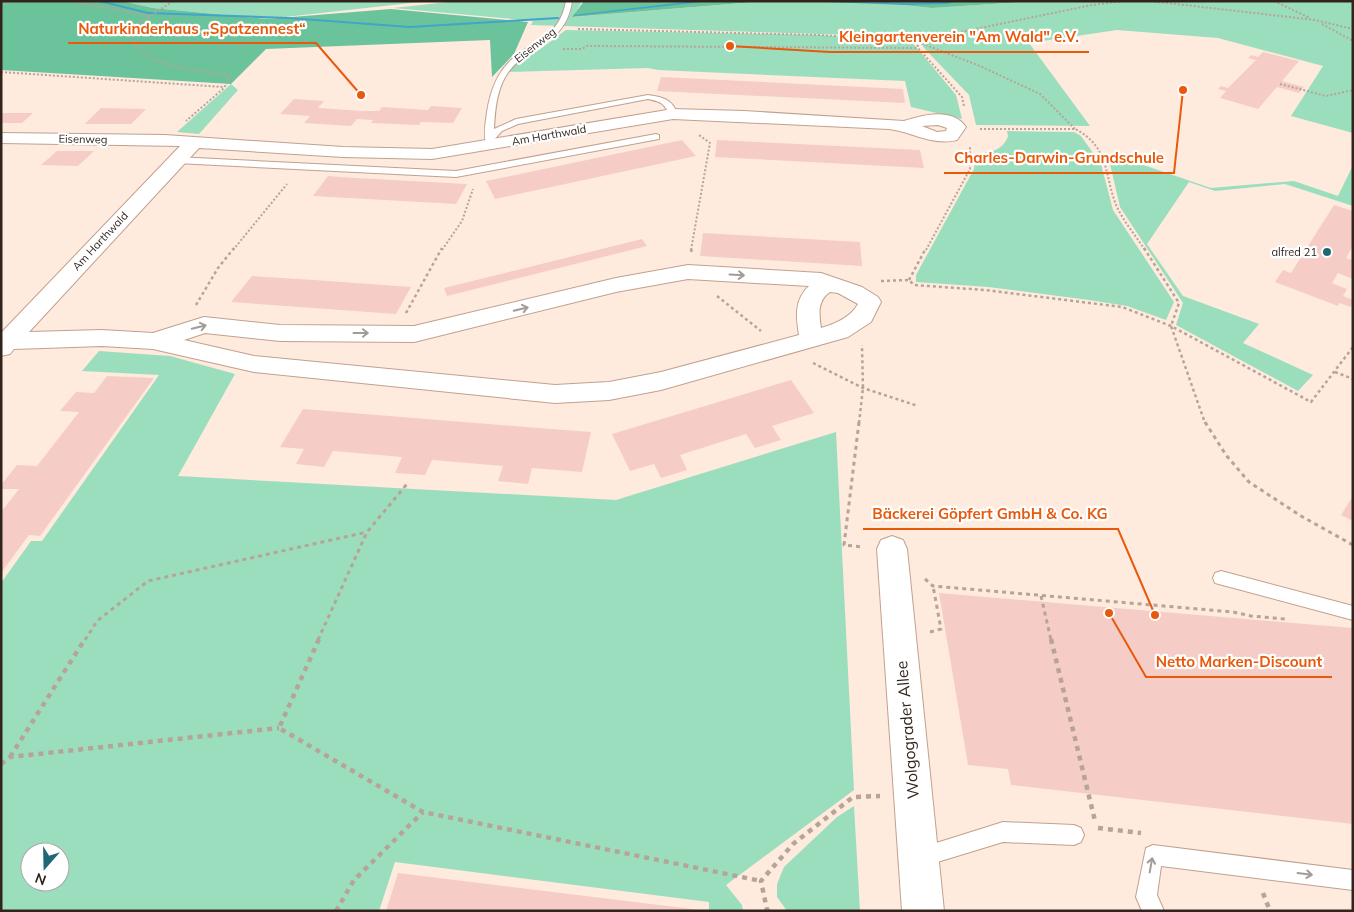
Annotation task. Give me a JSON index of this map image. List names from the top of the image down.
{
  "streets": {
    "street": ["Eisenweg", "Am Harthwald", "Wolgograder Allee"]
  },
  "crossings": [
    ["Eisenweg", "Am Harthwald"]
  ],
  "places": [
    "Kleingartenverein \"Am Wald\" e.V.",
    "Charles-Darwin-Grundschule",
    "Naturkinderhaus „Spatzennest“",
    "alfred 21",
    "Netto Marken-Discount",
    "Bäckerei Göpfert GmbH & Co. KG"
  ],
  "north": "bottom"
}
